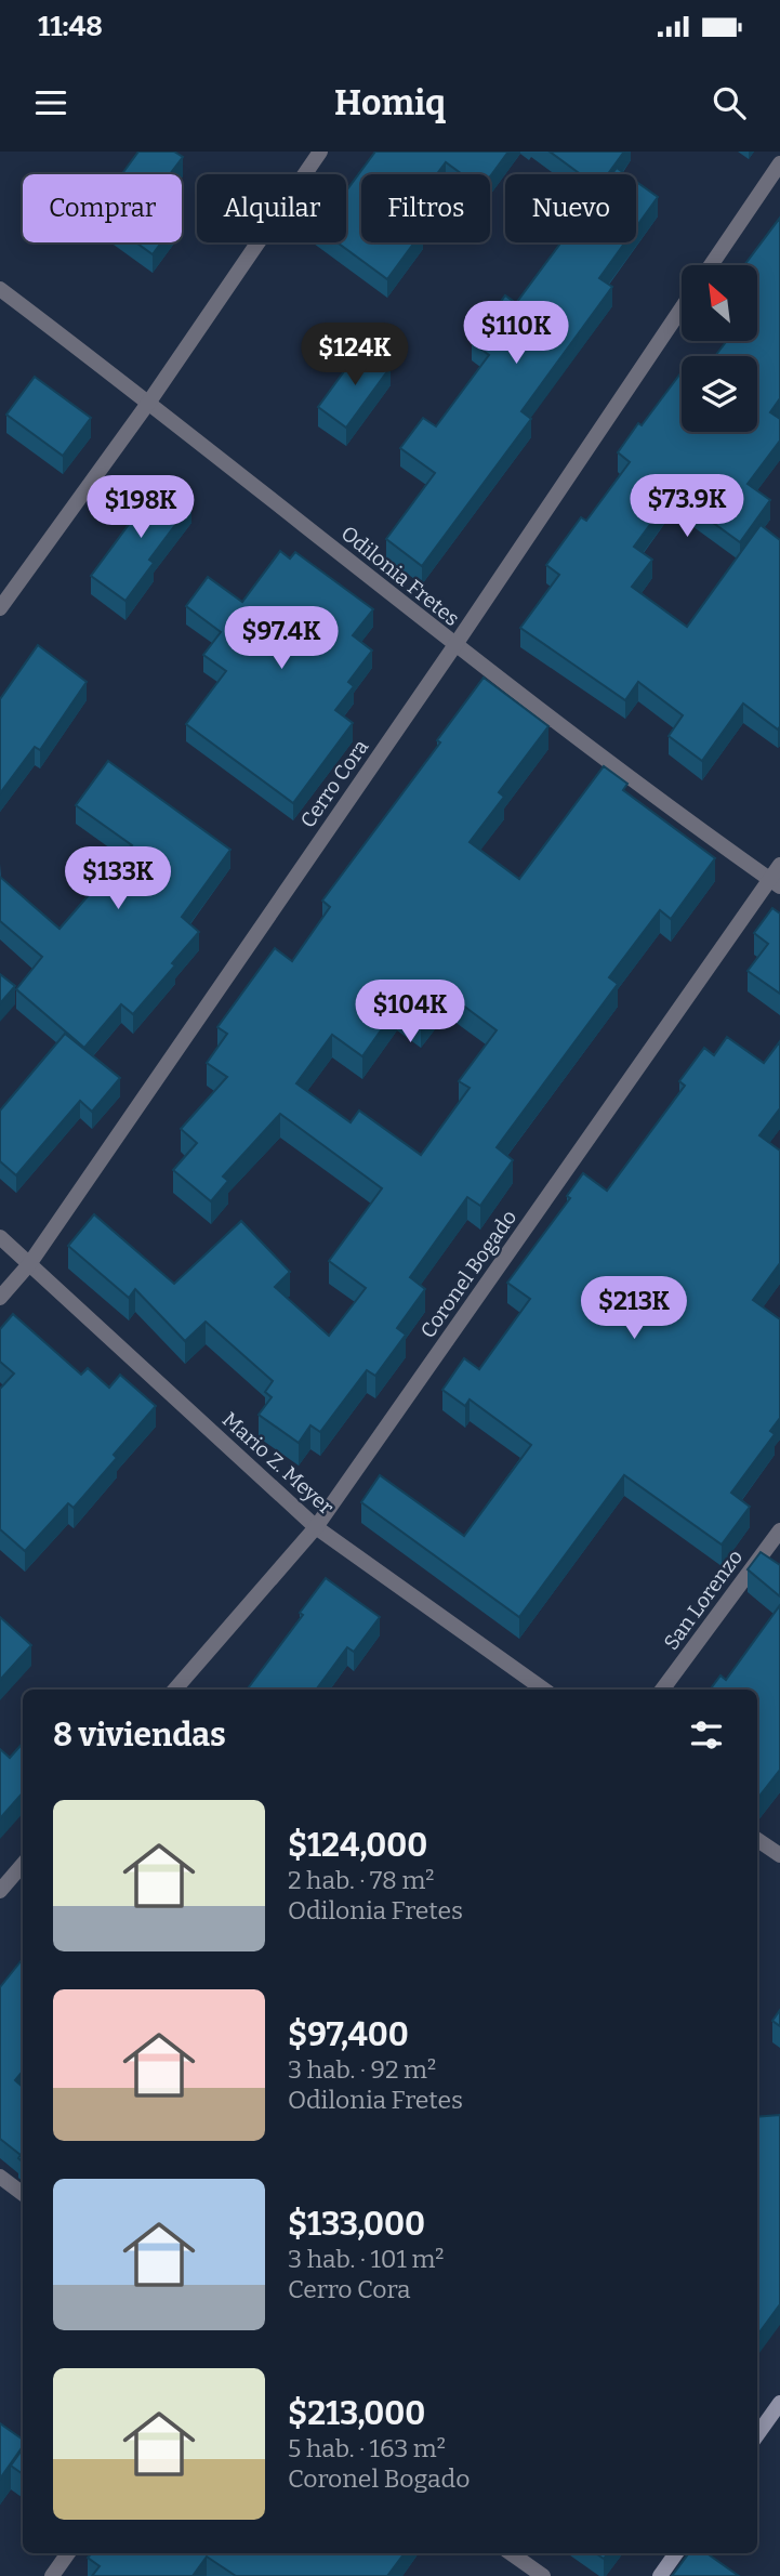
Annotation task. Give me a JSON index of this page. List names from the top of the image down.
{
  "streets": {
    "street": [
      "Odilonia Fretes",
      "Cerro Cora",
      "Coronel Bogado",
      "Mario Z. Meyer",
      "San Lorenzo"
    ]
  },
  "crossings": [
    ["Odilonia Fretes", "Cerro Cora"],
    ["Odilonia Fretes", "Coronel Bogado"],
    ["Cerro Cora", "Mario Z. Meyer"],
    ["Coronel Bogado", "Mario Z. Meyer"]
  ],
  "north": "top left",
  "page": {
    "status": "11:48",
    "header": "Homiq",
    "chip": [
      "Comprar",
      "Alquilar",
      "Filtros",
      "Nuevo"
    ],
    "price": [
      "$110K",
      "$124K",
      "$73.9K",
      "$198K",
      "$97.4K",
      "$133K",
      "$104K",
      "$213K"
    ],
    "heading": "8 viviendas",
    "list": [
      {
        "name": "$124,000",
        "note": "2 hab. · 78 m² · Odilonia Fretes"
      },
      {
        "name": "$97,400",
        "note": "3 hab. · 92 m² · Odilonia Fretes"
      },
      {
        "name": "$133,000",
        "note": "3 hab. · 101 m² · Cerro Cora"
      },
      {
        "name": "$213,000",
        "note": "5 hab. · 163 m² · Coronel Bogado"
      }
    ]
  }
}
